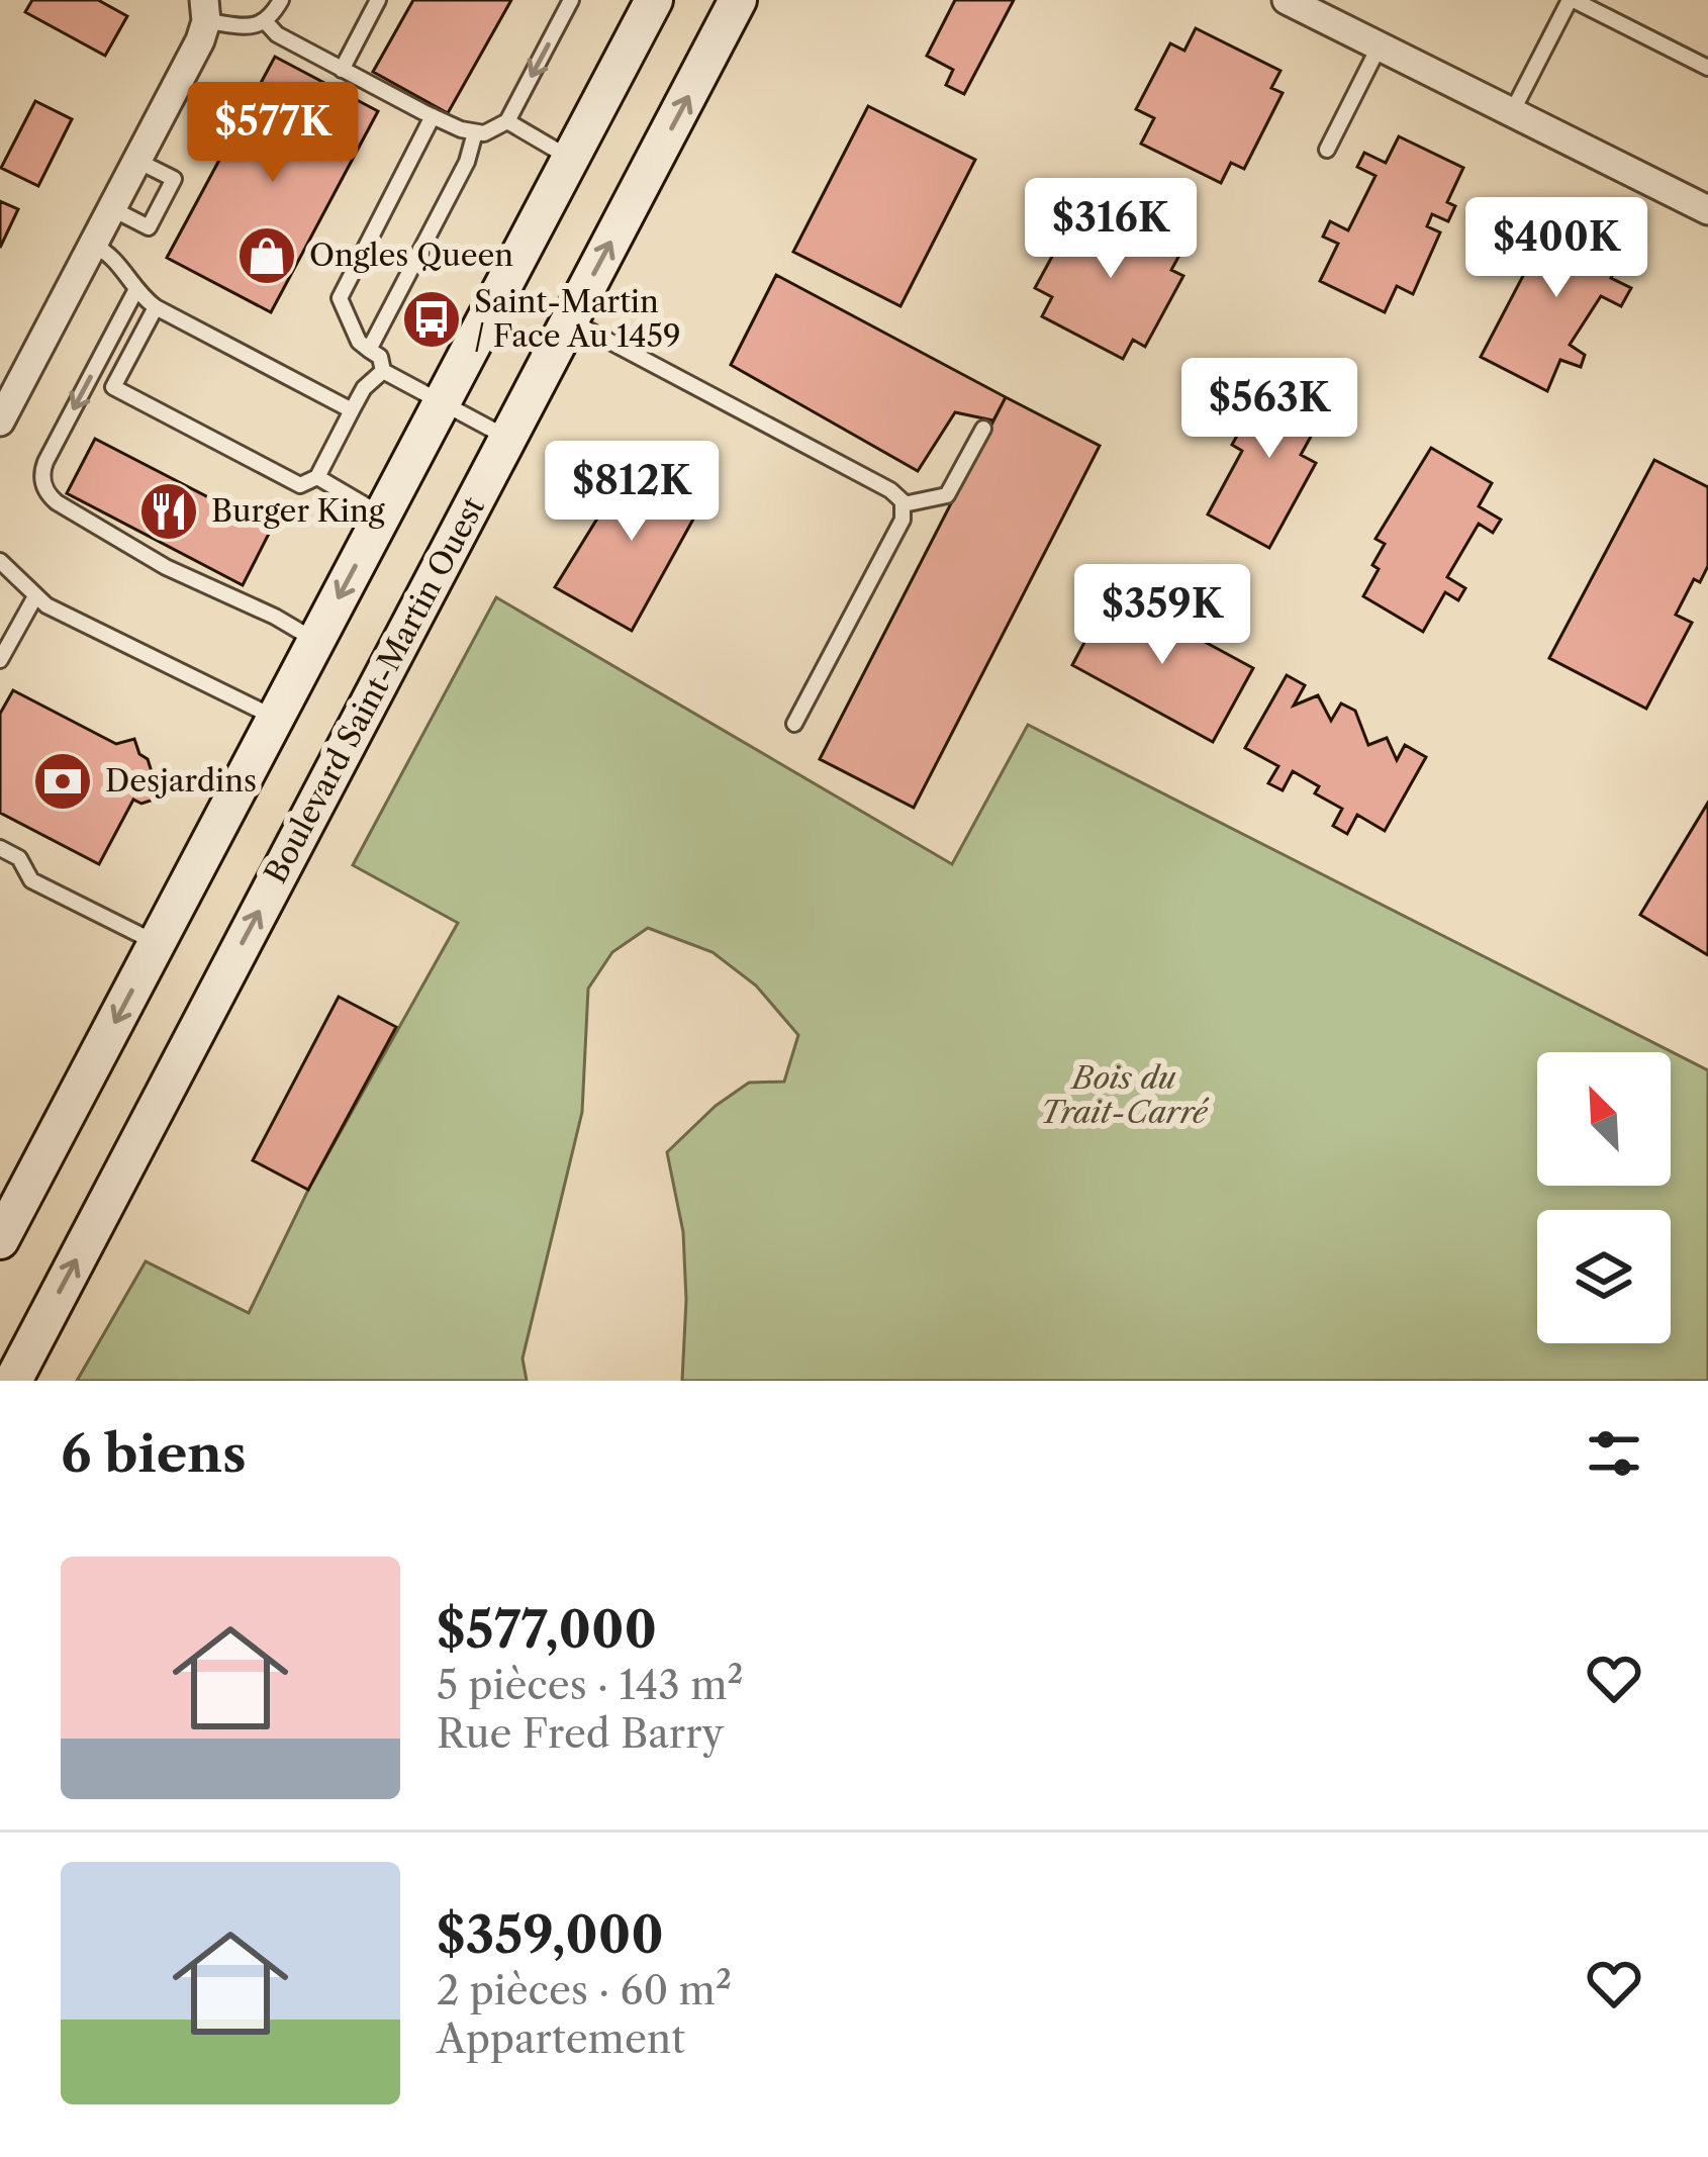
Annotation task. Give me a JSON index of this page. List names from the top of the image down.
{
  "streets": {
    "main road": ["Boulevard Saint-Martin Ouest"]
  },
  "parks": ["Bois du Trait-Carré"],
  "places": {
    "shop": ["Ongles Queen"],
    "bus stop": ["Saint-Martin / Face Au 1459"],
    "restaurant": ["Burger King"],
    "bank": ["Desjardins"]
  },
  "north": "top left",
  "page": {
    "price": [
      "$577K",
      "$316K",
      "$400K",
      "$563K",
      "$812K",
      "$359K"
    ],
    "heading": "6 biens",
    "list": [
      {
        "name": "$577,000",
        "note": "5 pièces · 143 m² · Rue Fred Barry"
      },
      {
        "name": "$359,000",
        "note": "2 pièces · 60 m² · Appartement"
      }
    ]
  }
}
